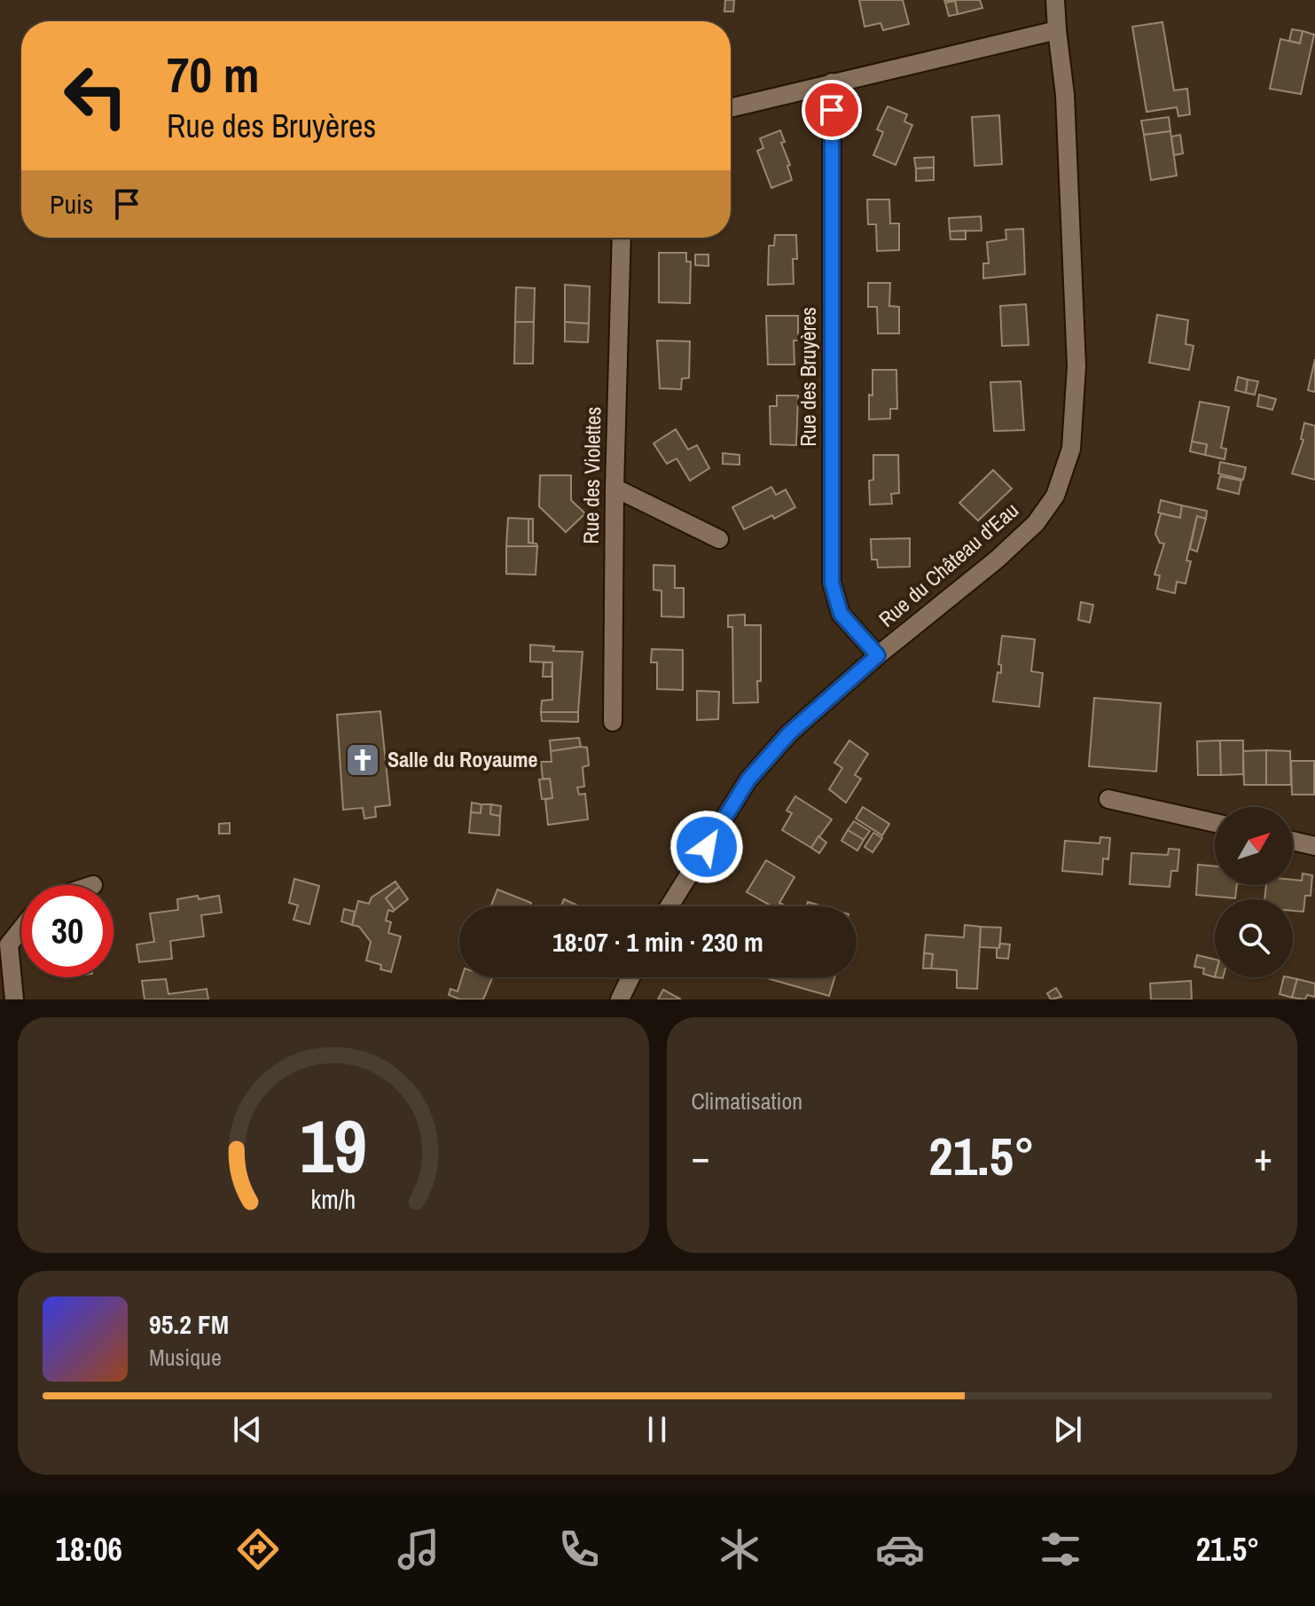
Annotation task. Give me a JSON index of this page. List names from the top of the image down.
{
  "streets": {
    "street": ["Rue des Bruyères", "Rue des Violettes", "Rue du Château d'Eau"]
  },
  "crossings": [
    ["Rue des Bruyères", "Rue du Château d'Eau"]
  ],
  "places": {
    "church": ["Salle du Royaume"]
  },
  "north": "top right",
  "page": {
    "turn": ["70 m", "Rue des Bruyères"],
    "then": "Puis",
    "limit": "30",
    "trip": "18:07 · 1 min · 230 m",
    "tile": "Climatisation",
    "heat": ["−", "21.5°", "+"],
    "song": ["95.2 FM", "Musique"],
    "tabs": ["18:06", "21.5°"],
    "gauge": ["19", "km/h"]
  }
}
